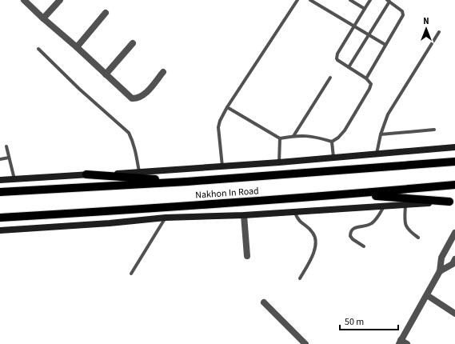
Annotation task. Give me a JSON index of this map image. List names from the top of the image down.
{
  "streets": {
    "main road": ["Nakhon In Road"]
  },
  "scale_bar": "50 m",
  "north": "top"
}
